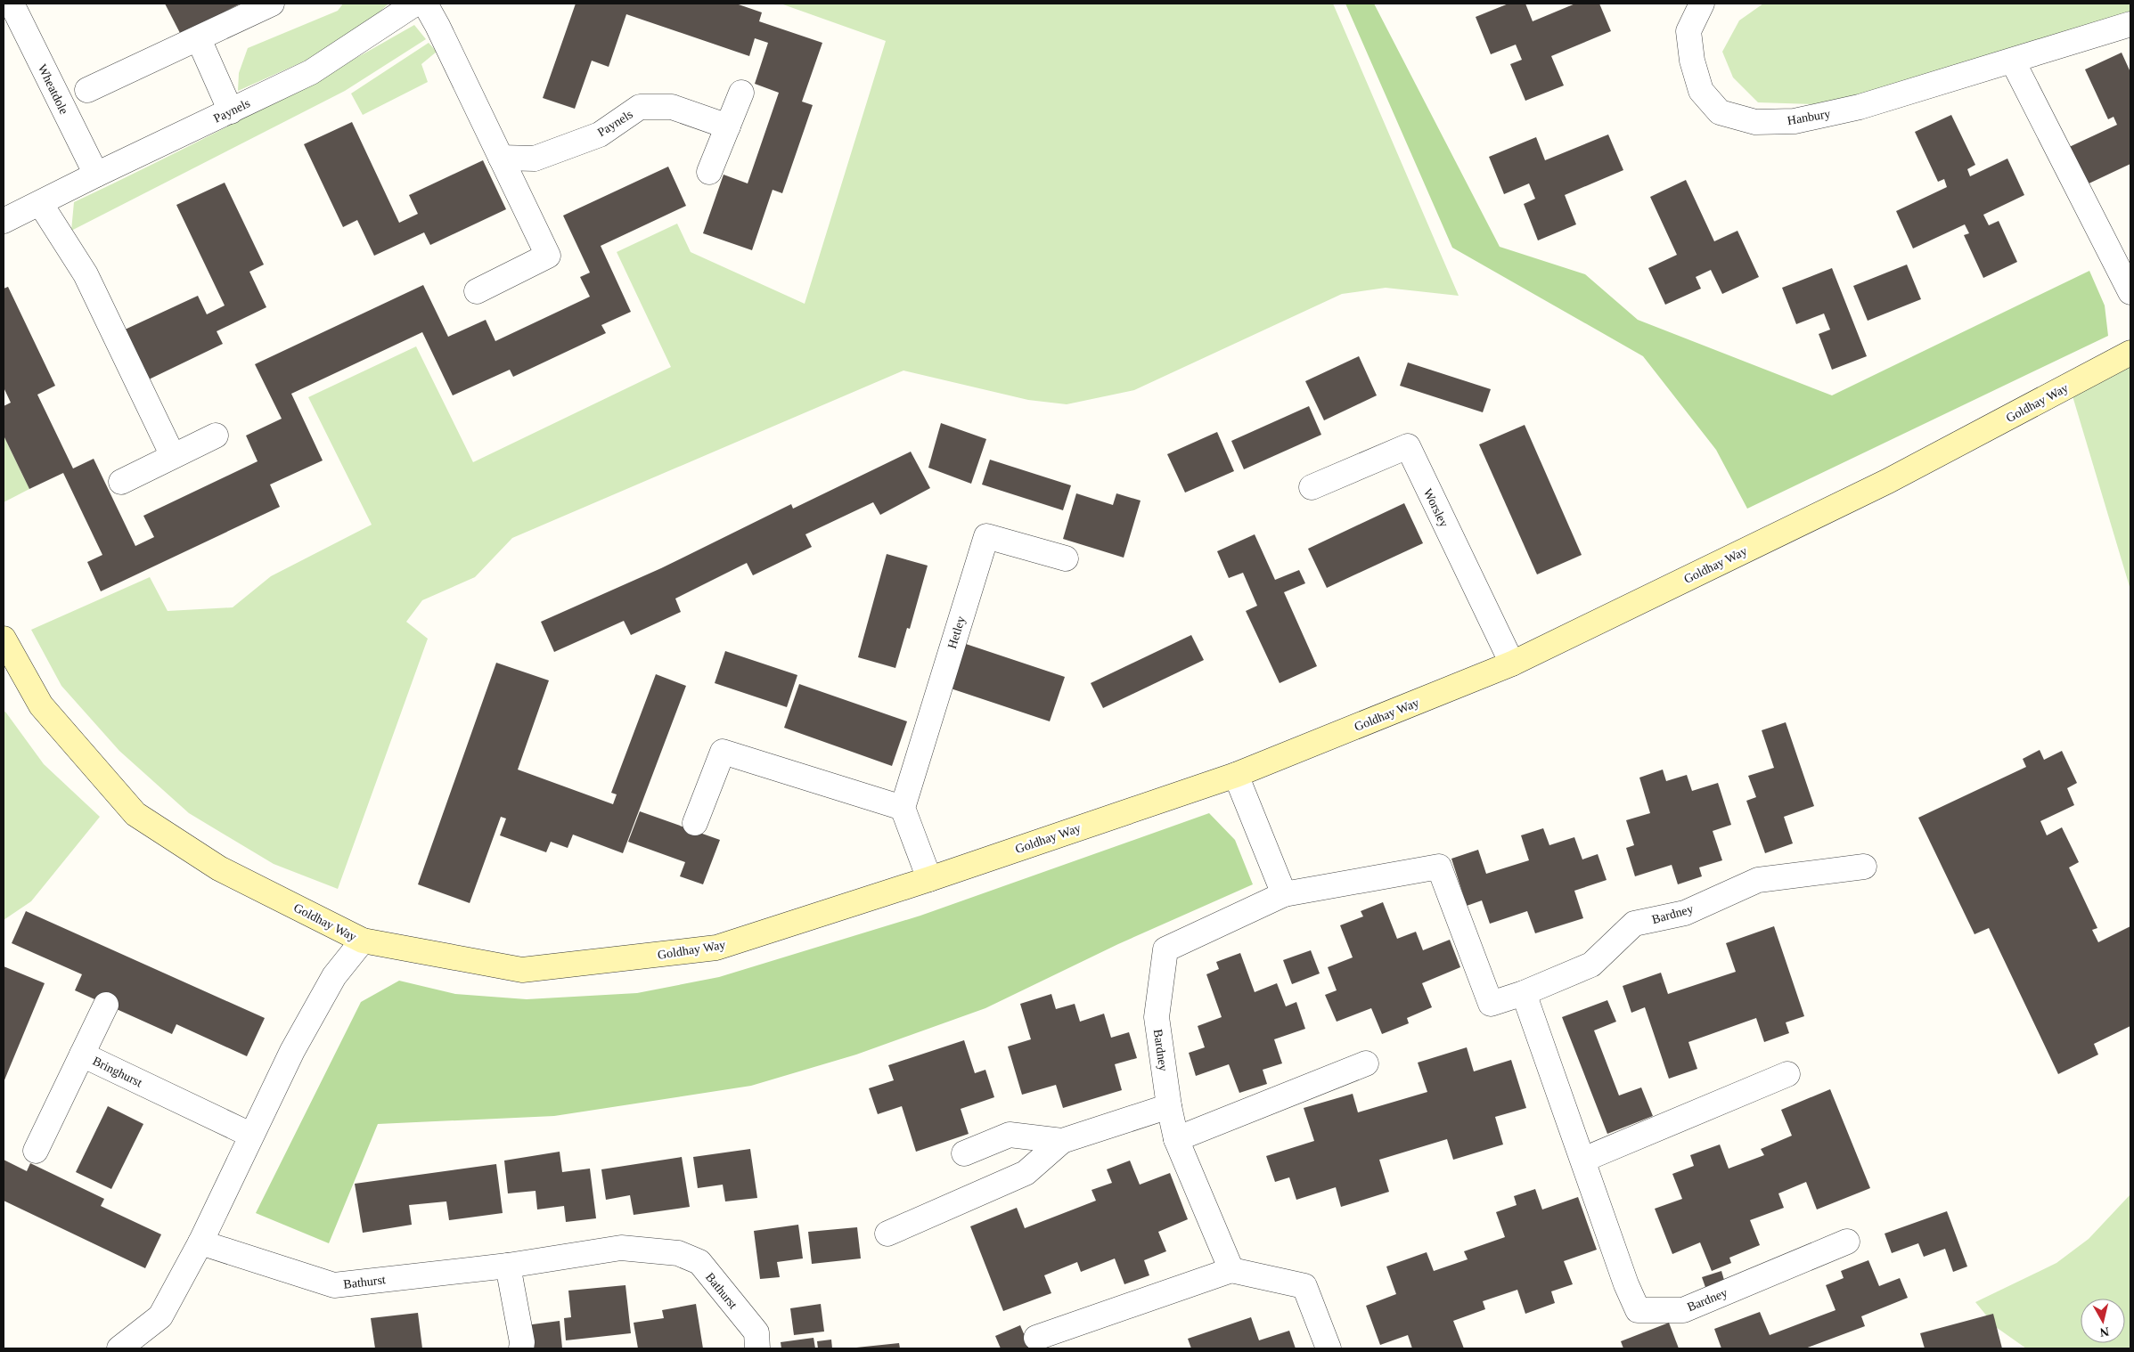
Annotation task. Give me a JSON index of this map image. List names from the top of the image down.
{
  "streets": {
    "street": [
      "Wheatdole",
      "Paynels",
      "Hanbury",
      "Goldhay Way",
      "Worsley",
      "Hetley",
      "Bardney",
      "Bringhurst",
      "Bathurst"
    ]
  },
  "crossings": [
    ["Wheatdole", "Paynels"],
    ["Goldhay Way", "Worsley"]
  ],
  "north": "bottom"
}
